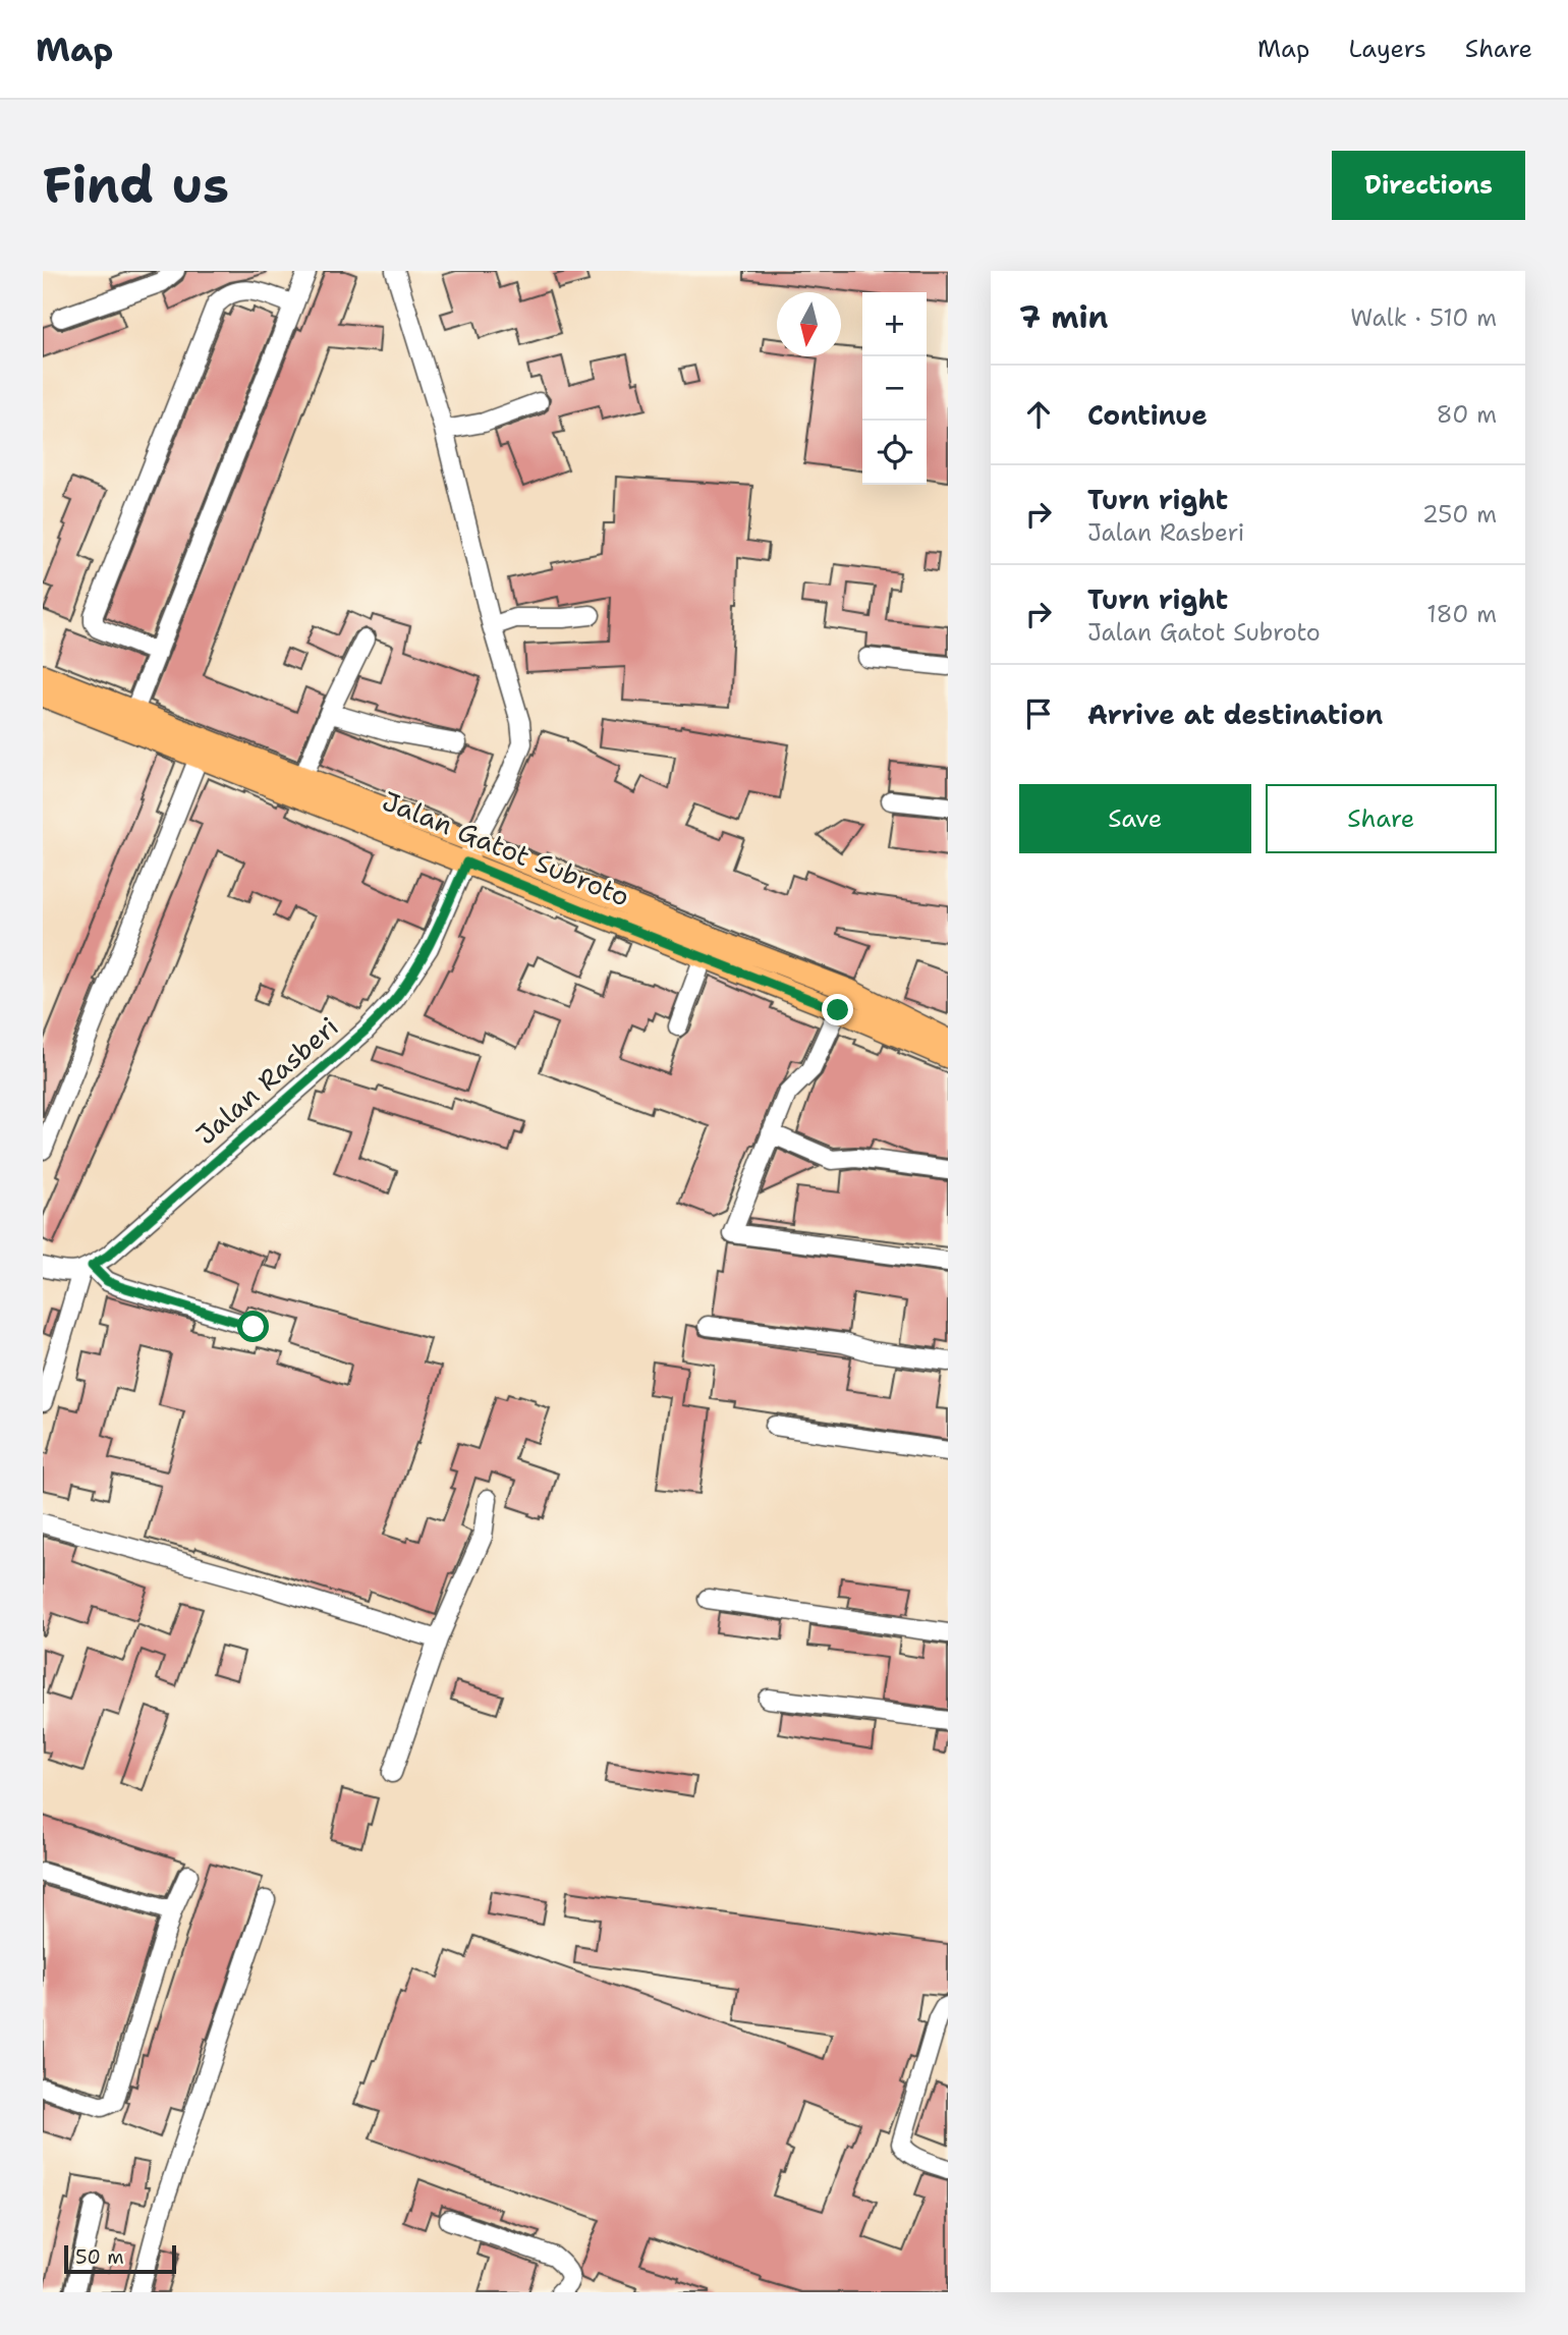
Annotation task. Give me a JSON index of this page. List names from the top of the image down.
{
  "streets": {
    "main road": ["Jalan Gatot Subroto"],
    "street": ["Jalan Rasberi"]
  },
  "crossings": [
    ["Jalan Gatot Subroto", "Jalan Rasberi"]
  ],
  "scale_bar": "50 m",
  "north": "bottom",
  "page": {
    "header": "Map",
    "nav": ["Map", "Layers", "Share"],
    "buttons": [
      "Directions",
      ["Save", "Share"]
    ],
    "title": "Find us",
    "heading": ["7 min", "Walk · 510 m"],
    "map_buttons": ["+", "−"],
    "list": [
      ["Continue", "80 m"],
      ["Turn right", "Jalan Rasberi", "250 m"],
      ["Turn right", "Jalan Gatot Subroto", "180 m"],
      "Arrive at destination"
    ],
    "scale": "50 m"
  }
}
